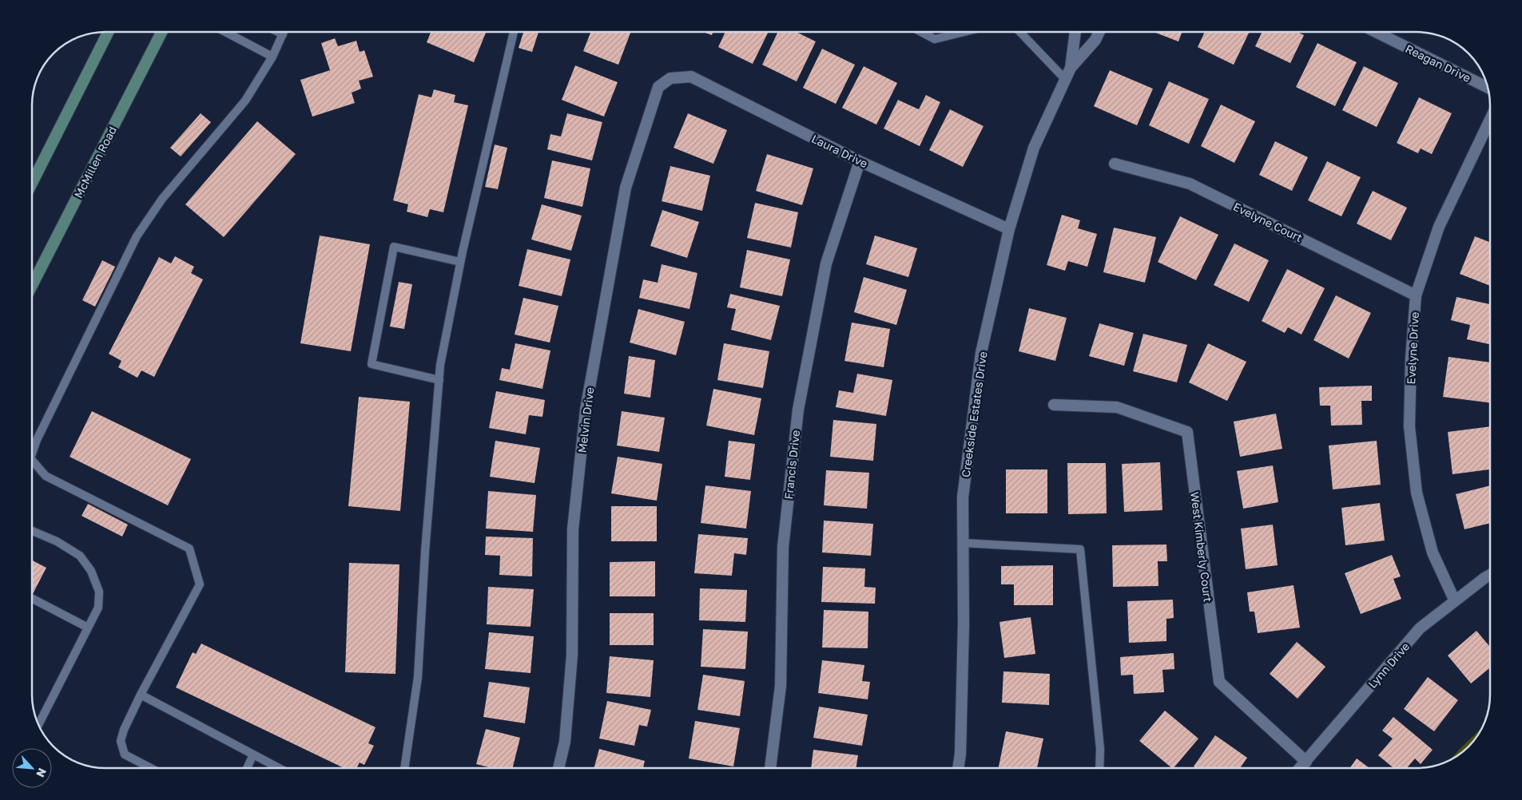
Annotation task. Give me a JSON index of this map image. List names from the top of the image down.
{
  "streets": {
    "main road": ["McMillen Road"],
    "street": [
      "Reagan Drive",
      "Laura Drive",
      "Evelyne Court",
      "Evelyne Drive",
      "Creekside Estates Drive",
      "Melvin Drive",
      "Francis Drive",
      "West Kimberly Court",
      "Lynn Drive"
    ]
  },
  "crossings": [
    ["Laura Drive", "Creekside Estates Drive"],
    ["Laura Drive", "Melvin Drive"],
    ["Laura Drive", "Francis Drive"],
    ["Evelyne Court", "Evelyne Drive"],
    ["Evelyne Drive", "Lynn Drive"],
    ["West Kimberly Court", "Lynn Drive"]
  ],
  "north": "bottom right"
}
